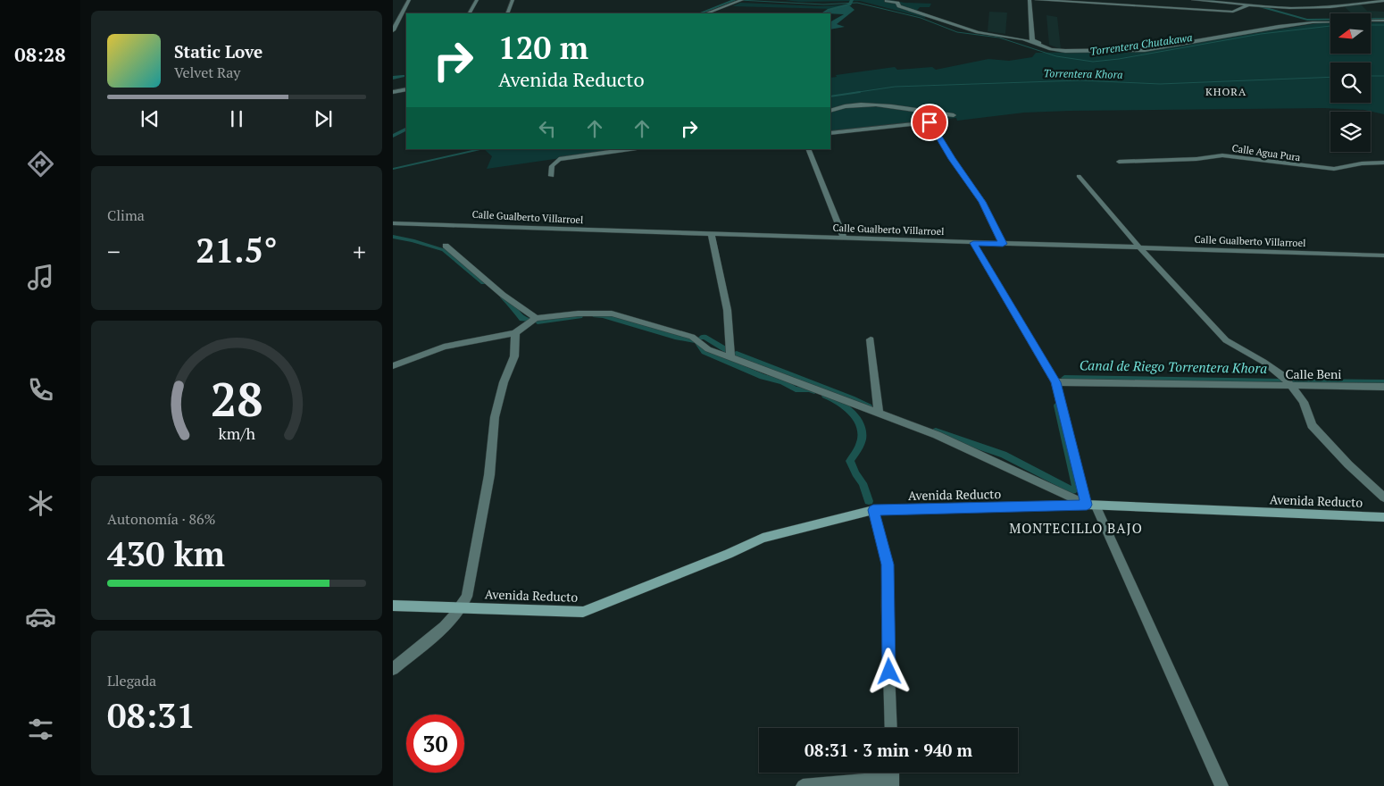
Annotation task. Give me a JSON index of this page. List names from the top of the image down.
{
  "streets": {
    "main road": ["Avenida Reducto"],
    "street": ["Calle Agua Pura", "Calle Gualberto Villarroel", "Calle Beni"]
  },
  "districts": ["KHORA", "MONTECILLO BAJO"],
  "water": ["Torrentera Chutakawa", "Torrentera Khora", "Canal de Riego Torrentera Khora"],
  "north": "left",
  "page": {
    "tabs": "08:28",
    "turn": ["120 m", "Avenida Reducto"],
    "song": ["Static Love", "Velvet Ray"],
    "tile": [
      "Clima",
      ["Autonomía · 86%", "430 km"],
      ["Llegada", "08:31"]
    ],
    "heat": ["−", "21.5°", "+"],
    "limit": "30",
    "trip": "08:31 · 3 min · 940 m",
    "gauge": ["28", "km/h"]
  }
}
